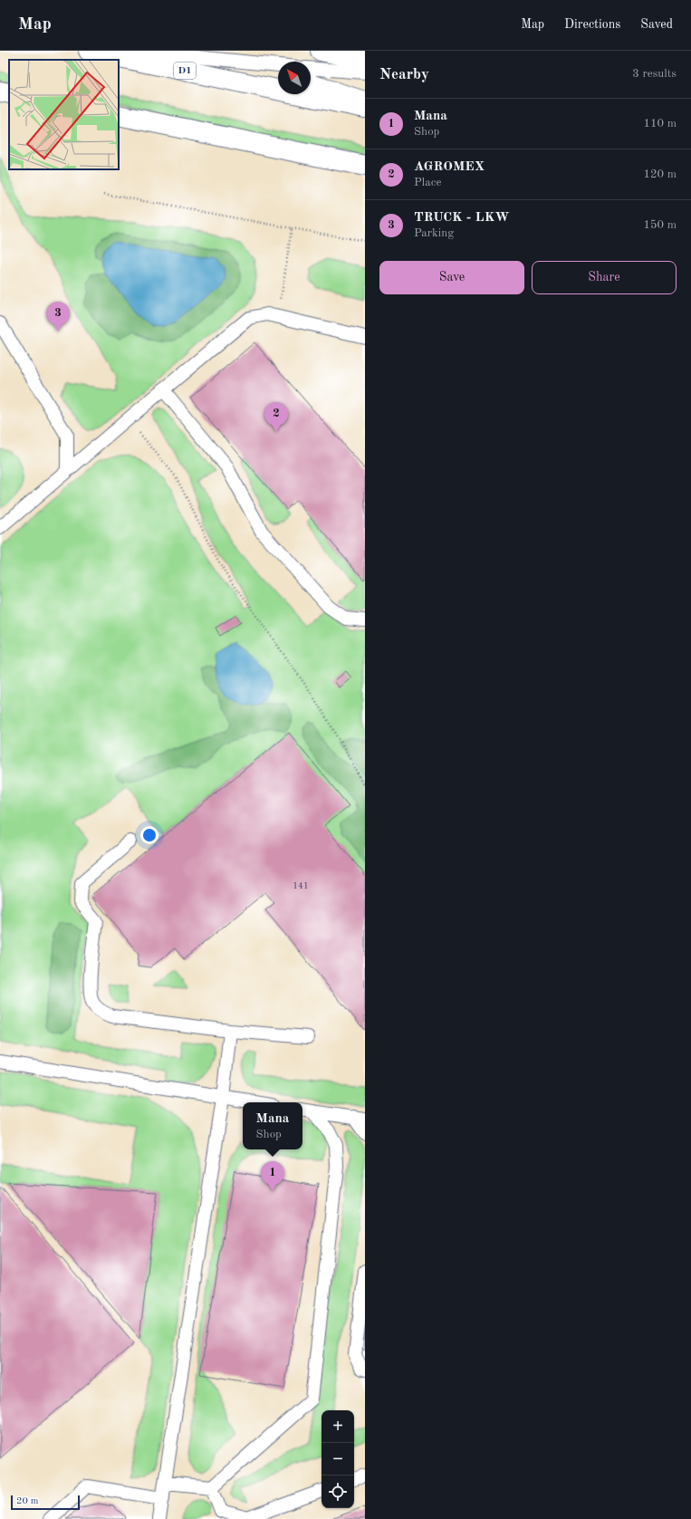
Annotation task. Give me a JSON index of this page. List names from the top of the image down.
{
  "streets": {
    "highway": ["D1"]
  },
  "house_numbers": ["141"],
  "scale_bar": "20 m",
  "north": "top left",
  "page": {
    "header": "Map",
    "nav": ["Map", "Directions", "Saved"],
    "heading": ["Nearby", "3 results"],
    "list": [
      {
        "mark": "1",
        "name": "Mana",
        "note": "Shop",
        "value": "110 m"
      },
      {
        "mark": "2",
        "name": "AGROMEX",
        "note": "Place",
        "value": "120 m"
      },
      {
        "mark": "3",
        "name": "TRUCK - LKW",
        "note": "Parking",
        "value": "150 m"
      }
    ],
    "buttons": ["Save", "Share"],
    "pins": ["3", "2", "1"],
    "popup": ["Mana", "Shop"],
    "map_buttons": ["+", "−"],
    "scale": "20 m"
  }
}
